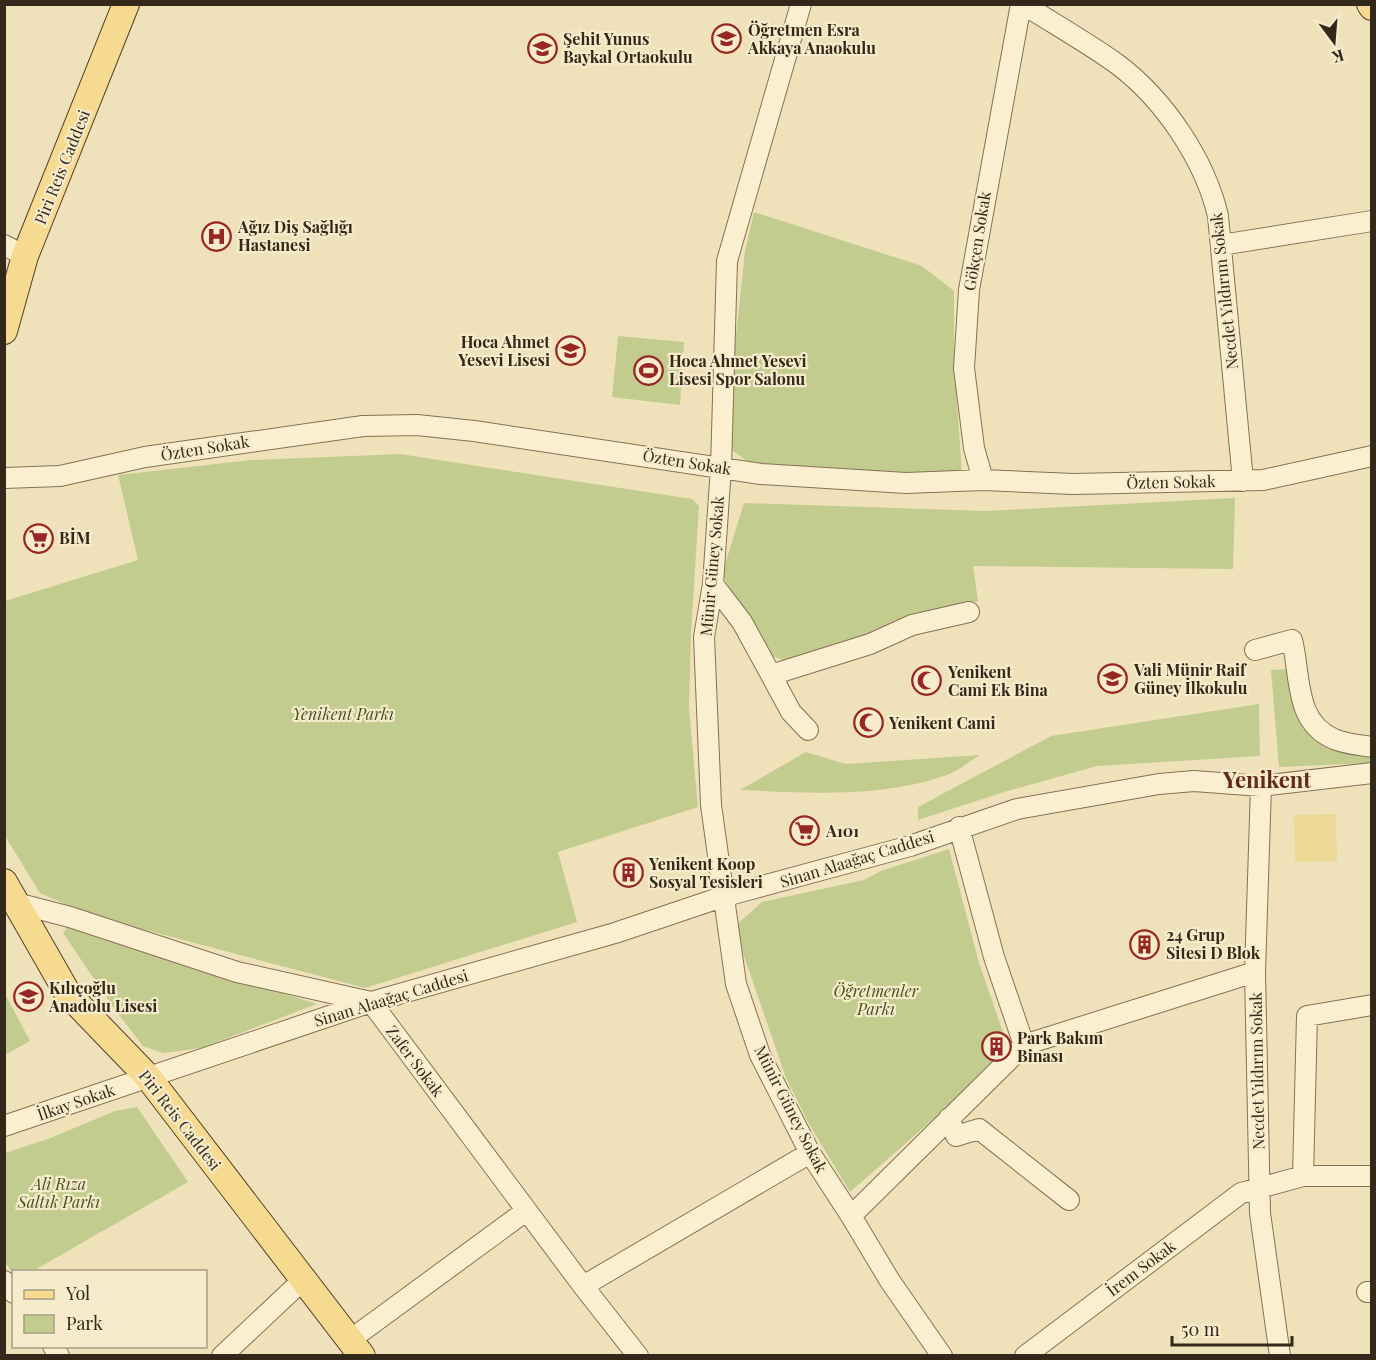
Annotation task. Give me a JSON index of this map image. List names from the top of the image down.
{
  "streets": {
    "main road": ["Piri Reis Caddesi"],
    "street": [
      "Gökçen Sokak",
      "Necdet Yıldırım Sokak",
      "Özten Sokak",
      "Münir Güney Sokak",
      "Sinan Alaağaç Caddesi",
      "Zafer Sokak",
      "İlkay Sokak",
      "İrem Sokak"
    ]
  },
  "crossings": [
    ["Piri Reis Caddesi", "Sinan Alaağaç Caddesi"],
    ["Piri Reis Caddesi", "İlkay Sokak"],
    ["Gökçen Sokak", "Necdet Yıldırım Sokak"],
    ["Gökçen Sokak", "Özten Sokak"],
    ["Necdet Yıldırım Sokak", "Özten Sokak"],
    ["Necdet Yıldırım Sokak", "Sinan Alaağaç Caddesi"],
    ["Necdet Yıldırım Sokak", "İrem Sokak"],
    ["Özten Sokak", "Münir Güney Sokak"],
    ["Münir Güney Sokak", "Sinan Alaağaç Caddesi"],
    ["Sinan Alaağaç Caddesi", "Zafer Sokak"],
    ["Sinan Alaağaç Caddesi", "İlkay Sokak"]
  ],
  "districts": ["Yenikent"],
  "parks": ["Yenikent Parkı", "Öğretmenler Parkı", "Ali Rıza Saltık Parkı"],
  "places": {
    "school or university": [
      "Öğretmen Esra Akkaya Anaokulu",
      "Şehit Yunus Baykal Ortaokulu",
      "Hoca Ahmet Yesevi Lisesi",
      "Vali Münir Raif Güney İlkokulu",
      "Kılıçoğlu Anadolu Lisesi"
    ],
    "hospital": ["Ağız Diş Sağlığı Hastanesi"],
    "sports": ["Hoca Ahmet Yesevi Lisesi Spor Salonu"],
    "supermarket": ["BİM", "A101"],
    "mosque": ["Yenikent Cami Ek Bina", "Yenikent Cami"],
    "building": ["Yenikent Koop Sosyal Tesisleri", "24 Grup Sitesi D Blok", "Park Bakım Binası"]
  },
  "legend": ["Yol", "Park"],
  "scale_bar": "50 m",
  "north": "bottom"
}
